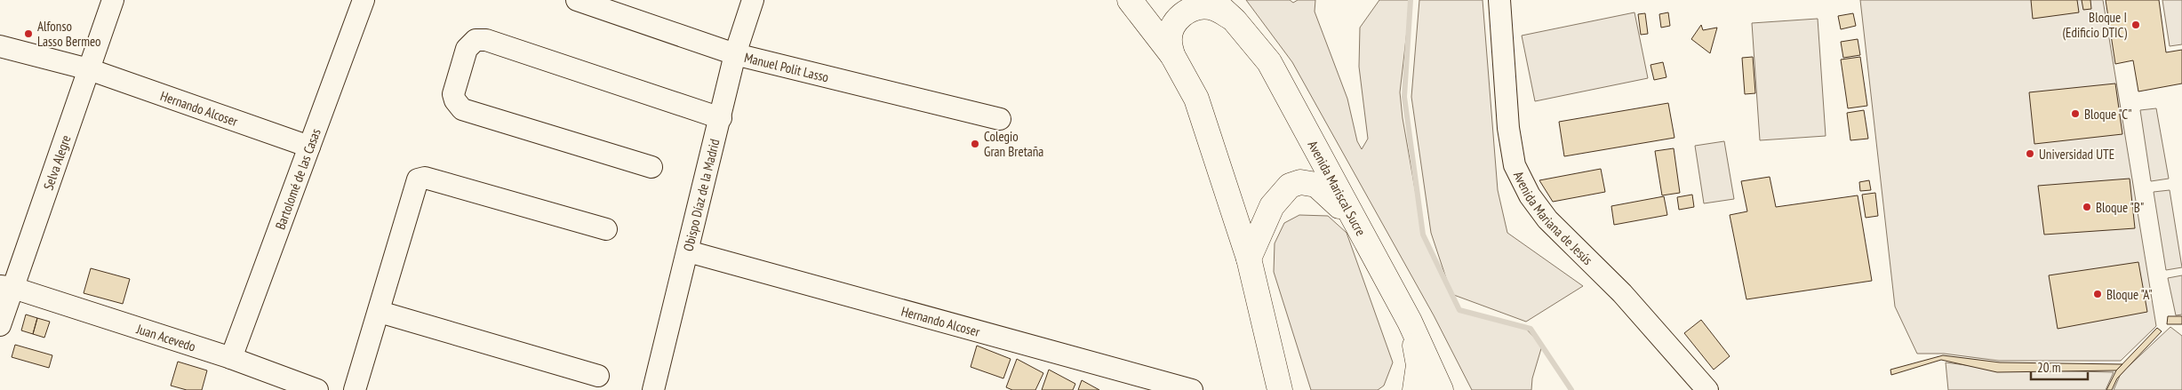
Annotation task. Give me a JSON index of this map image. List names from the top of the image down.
{
  "streets": {
    "main road": ["Avenida Mariscal Sucre"],
    "street": [
      "Manuel Polit Lasso",
      "Hernando Alcoser",
      "Selva Alegre",
      "Bartolomé de las Casas",
      "Obispo Díaz de la Madrid",
      "Avenida Mariana de Jesús",
      "Juan Acevedo"
    ]
  },
  "crossings": [
    ["Manuel Polit Lasso", "Obispo Díaz de la Madrid"],
    ["Hernando Alcoser", "Selva Alegre"],
    ["Hernando Alcoser", "Bartolomé de las Casas"],
    ["Hernando Alcoser", "Obispo Díaz de la Madrid"],
    ["Selva Alegre", "Juan Acevedo"],
    ["Bartolomé de las Casas", "Juan Acevedo"]
  ],
  "places": [
    "Bloque I (Edificio DTIC)",
    "Alfonso Lasso Bermeo",
    "Bloque \"C\"",
    "Colegio Gran Bretaña",
    "Universidad UTE",
    "Bloque \"B\"",
    "Bloque \"A\""
  ],
  "scale_bar": "20 m"
}
